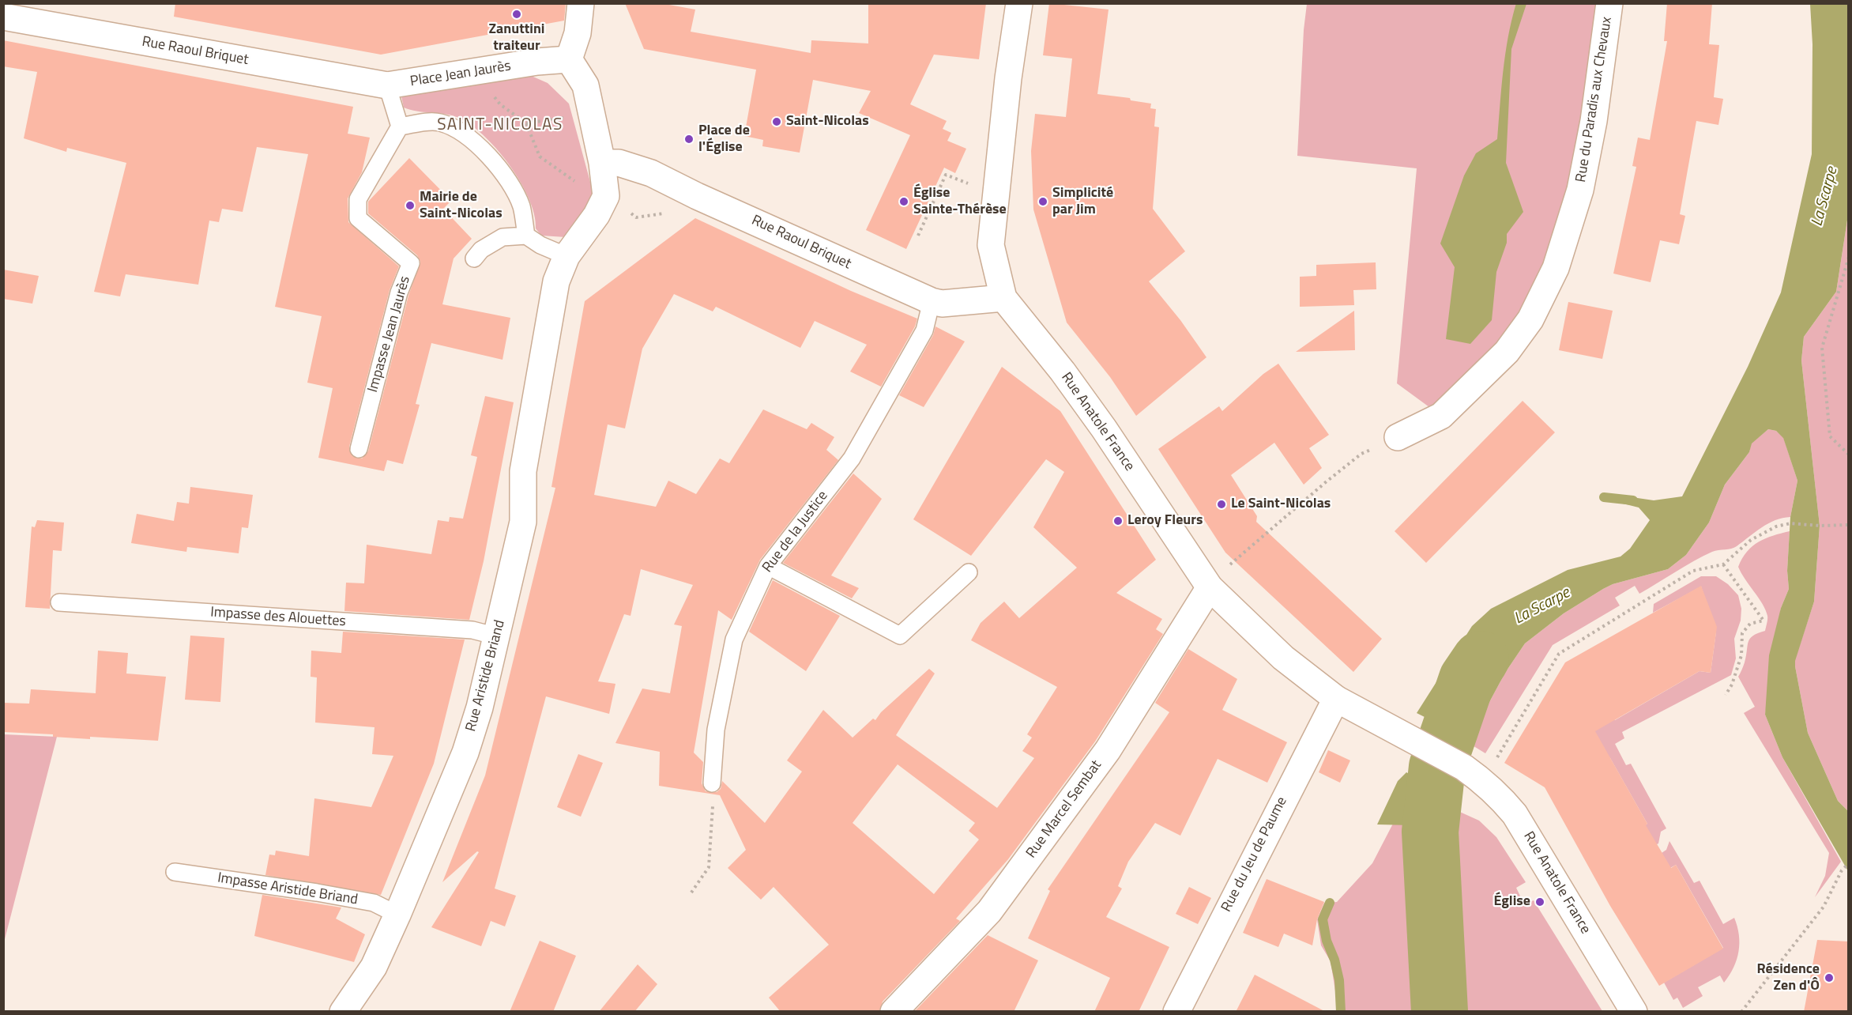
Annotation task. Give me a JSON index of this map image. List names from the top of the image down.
{
  "streets": {
    "street": [
      "Rue Raoul Briquet",
      "Place Jean Jaurès",
      "Rue du Paradis aux Chevaux",
      "Rue Anatole France",
      "Rue Aristide Briand",
      "Rue Marcel Sembat",
      "Rue du Jeu de Paume"
    ],
    "lane": [
      "Impasse Jean Jaurès",
      "Rue de la Justice",
      "Impasse des Alouettes",
      "Impasse Aristide Briand"
    ]
  },
  "crossings": [
    ["Rue Raoul Briquet", "Place Jean Jaurès"],
    ["Rue Raoul Briquet", "Rue Anatole France"],
    ["Rue Raoul Briquet", "Rue de la Justice"],
    ["Rue Anatole France", "Rue Marcel Sembat"],
    ["Rue Anatole France", "Rue du Jeu de Paume"],
    ["Impasse des Alouettes", "Rue Aristide Briand"],
    ["Rue Aristide Briand", "Impasse Aristide Briand"]
  ],
  "districts": ["SAINT-NICOLAS"],
  "water": ["La Scarpe"],
  "places": [
    "Zanuttini traiteur",
    "Saint-Nicolas",
    "Place de l'Église",
    "Église Sainte-Thérèse",
    "Simplicité par Jim",
    "Mairie de Saint-Nicolas",
    "Le Saint-Nicolas",
    "Leroy Fleurs",
    "Église",
    "Résidence Zen d'Ô"
  ]
}
